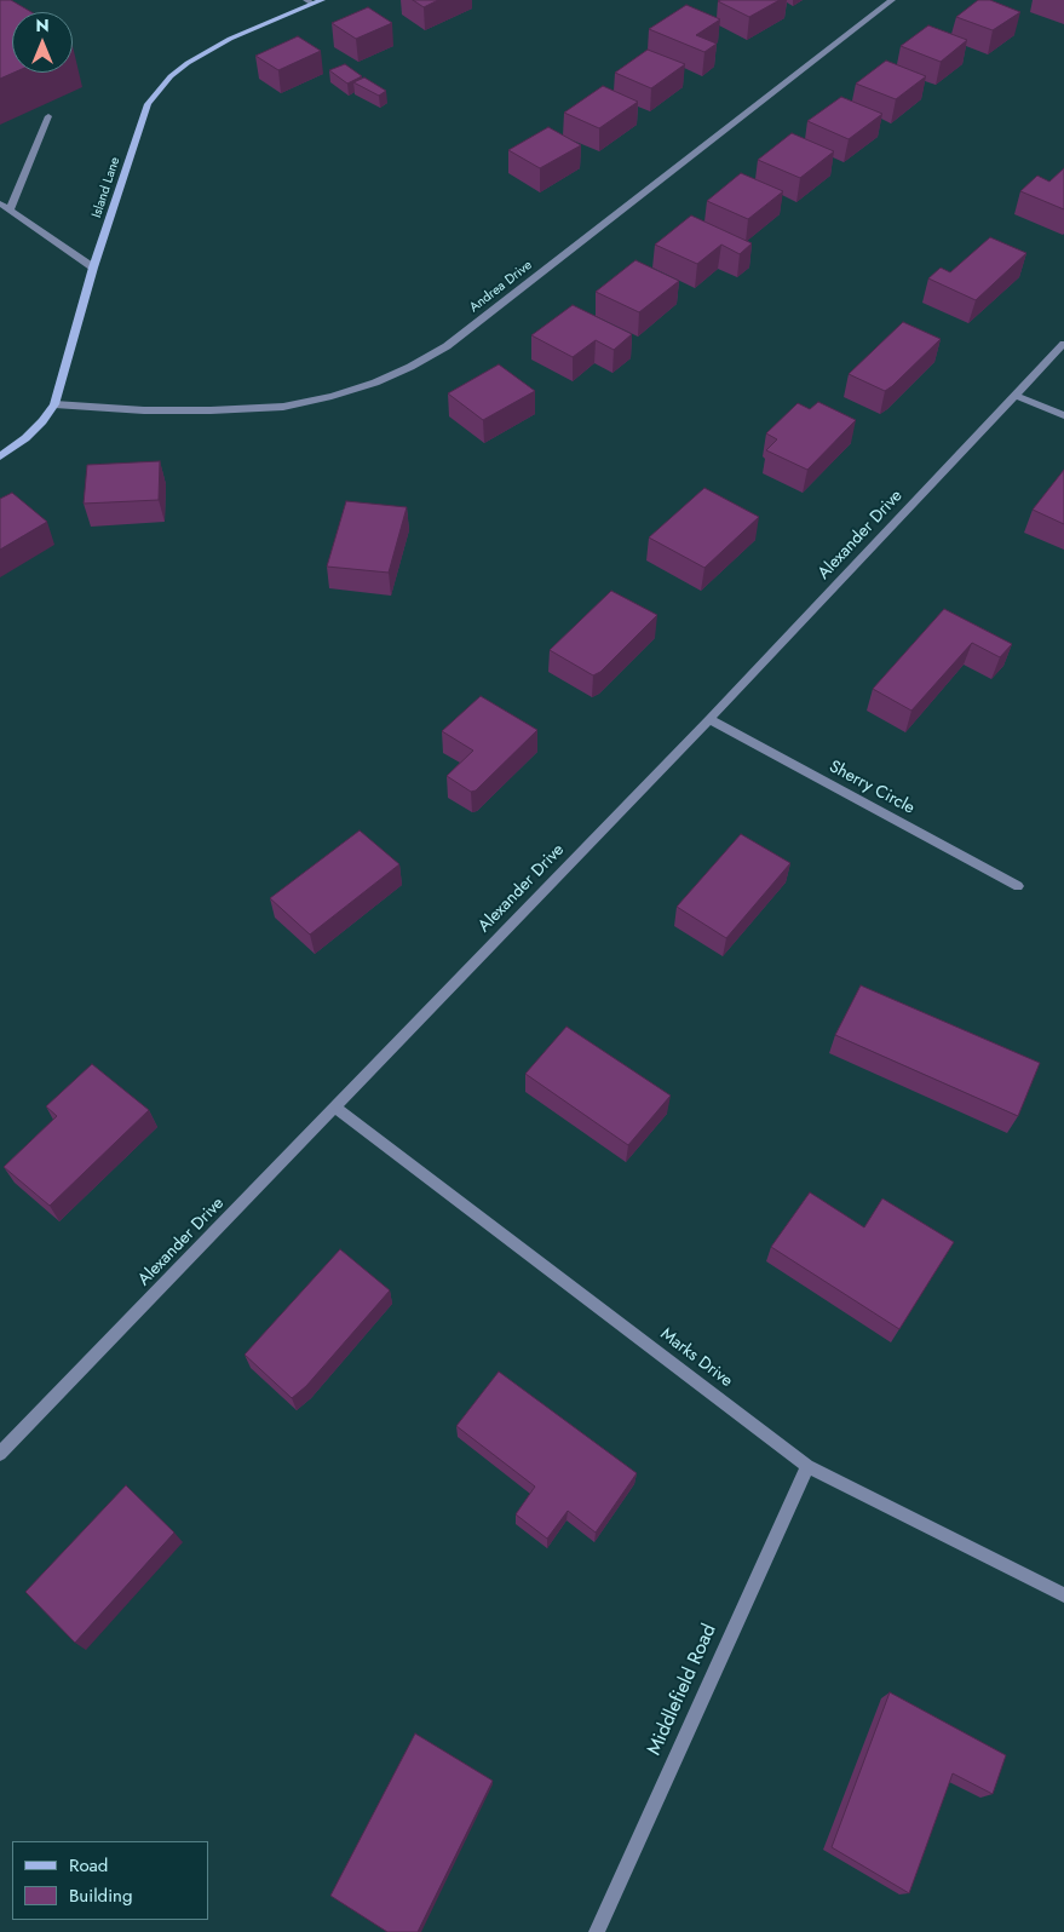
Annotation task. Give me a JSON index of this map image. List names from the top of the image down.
{
  "streets": {
    "street": [
      "Island Lane",
      "Andrea Drive",
      "Alexander Drive",
      "Sherry Circle",
      "Marks Drive",
      "Middlefield Road"
    ]
  },
  "crossings": [
    ["Island Lane", "Andrea Drive"],
    ["Alexander Drive", "Sherry Circle"],
    ["Alexander Drive", "Marks Drive"],
    ["Marks Drive", "Middlefield Road"]
  ],
  "legend": ["Road", "Building"],
  "north": "top"
}
